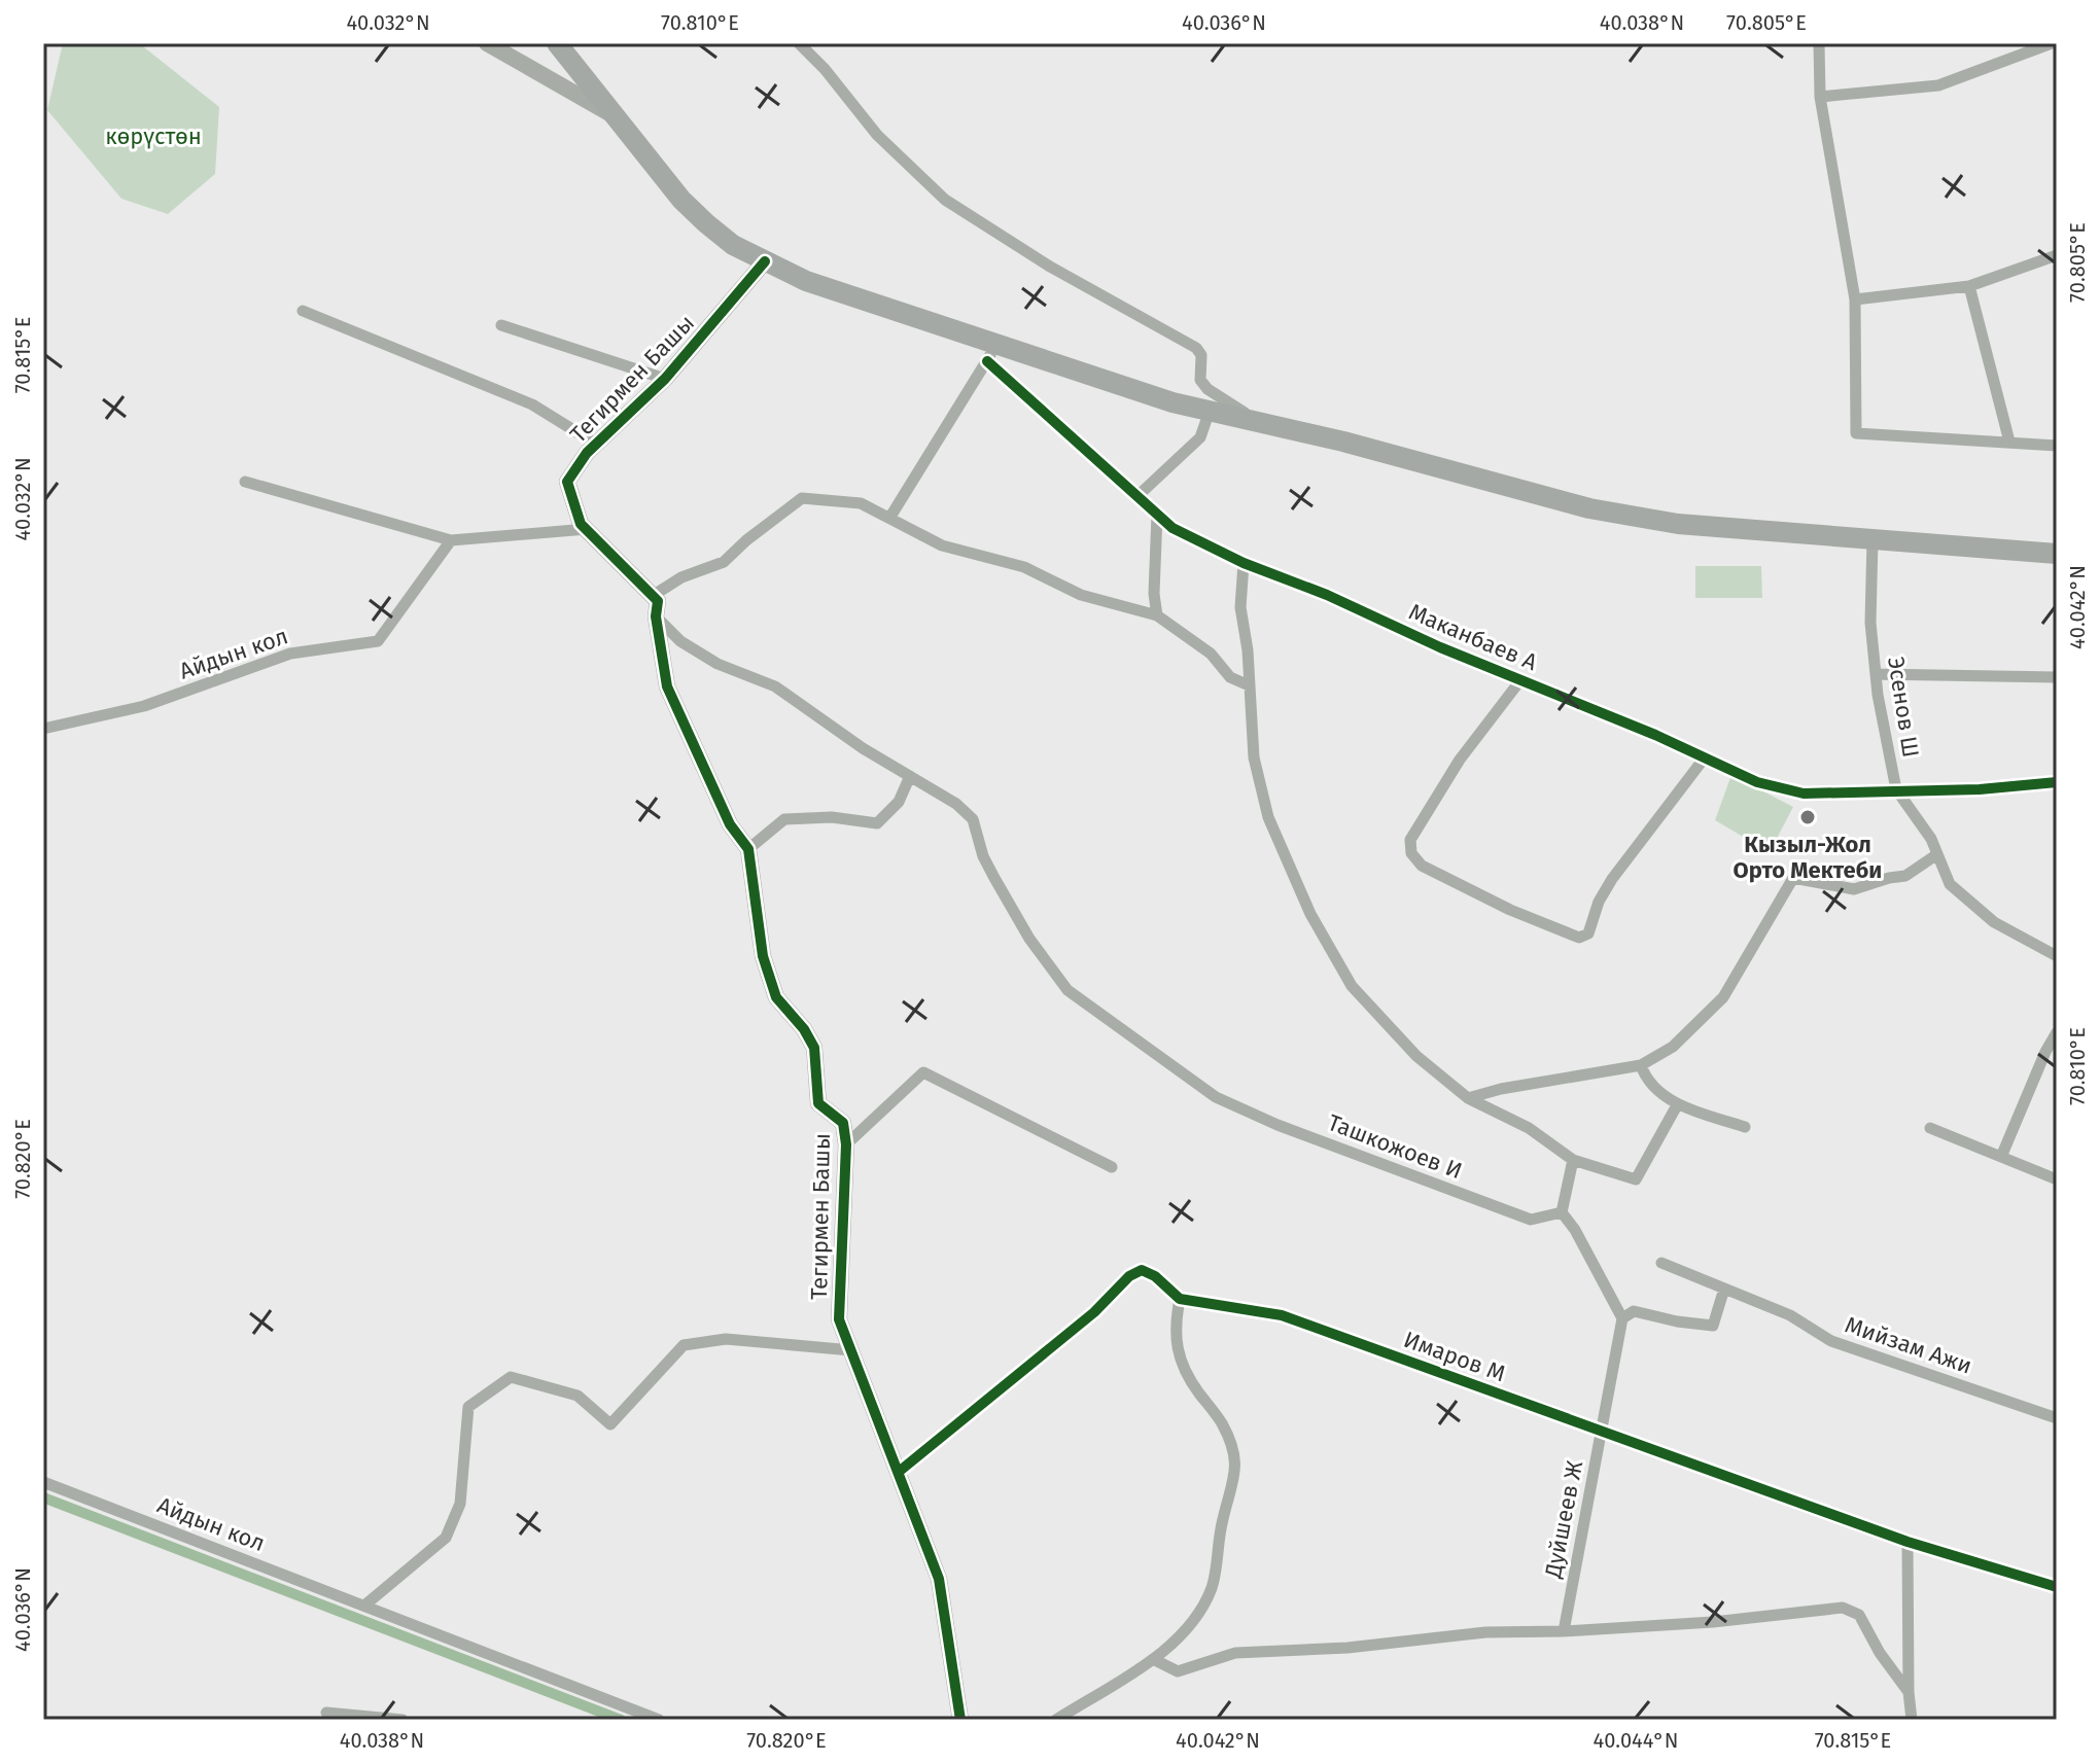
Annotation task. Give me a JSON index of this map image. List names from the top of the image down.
{
  "streets": {
    "street": [
      "Тегирмен Башы",
      "Маканбаев А",
      "Айдын кол",
      "Эсенов Ш",
      "Ташкожоев И",
      "Мийзам Ажи",
      "Имаров М",
      "Дуйшеев Ж"
    ]
  },
  "crossings": [
    ["Тегирмен Башы", "Ташкожоев И"],
    ["Маканбаев А", "Эсенов Ш"],
    ["Имаров М", "Дуйшеев Ж"]
  ],
  "parks": ["көрүстөн"],
  "places": ["Кызыл-Жол Орто Мектеби"],
  "coordinates": [
    "40.032°N",
    "70.810°E",
    "40.036°N",
    "40.038°N",
    "70.805°E",
    "70.815°E",
    "40.042°N",
    "70.820°E",
    "40.044°N"
  ]
}
